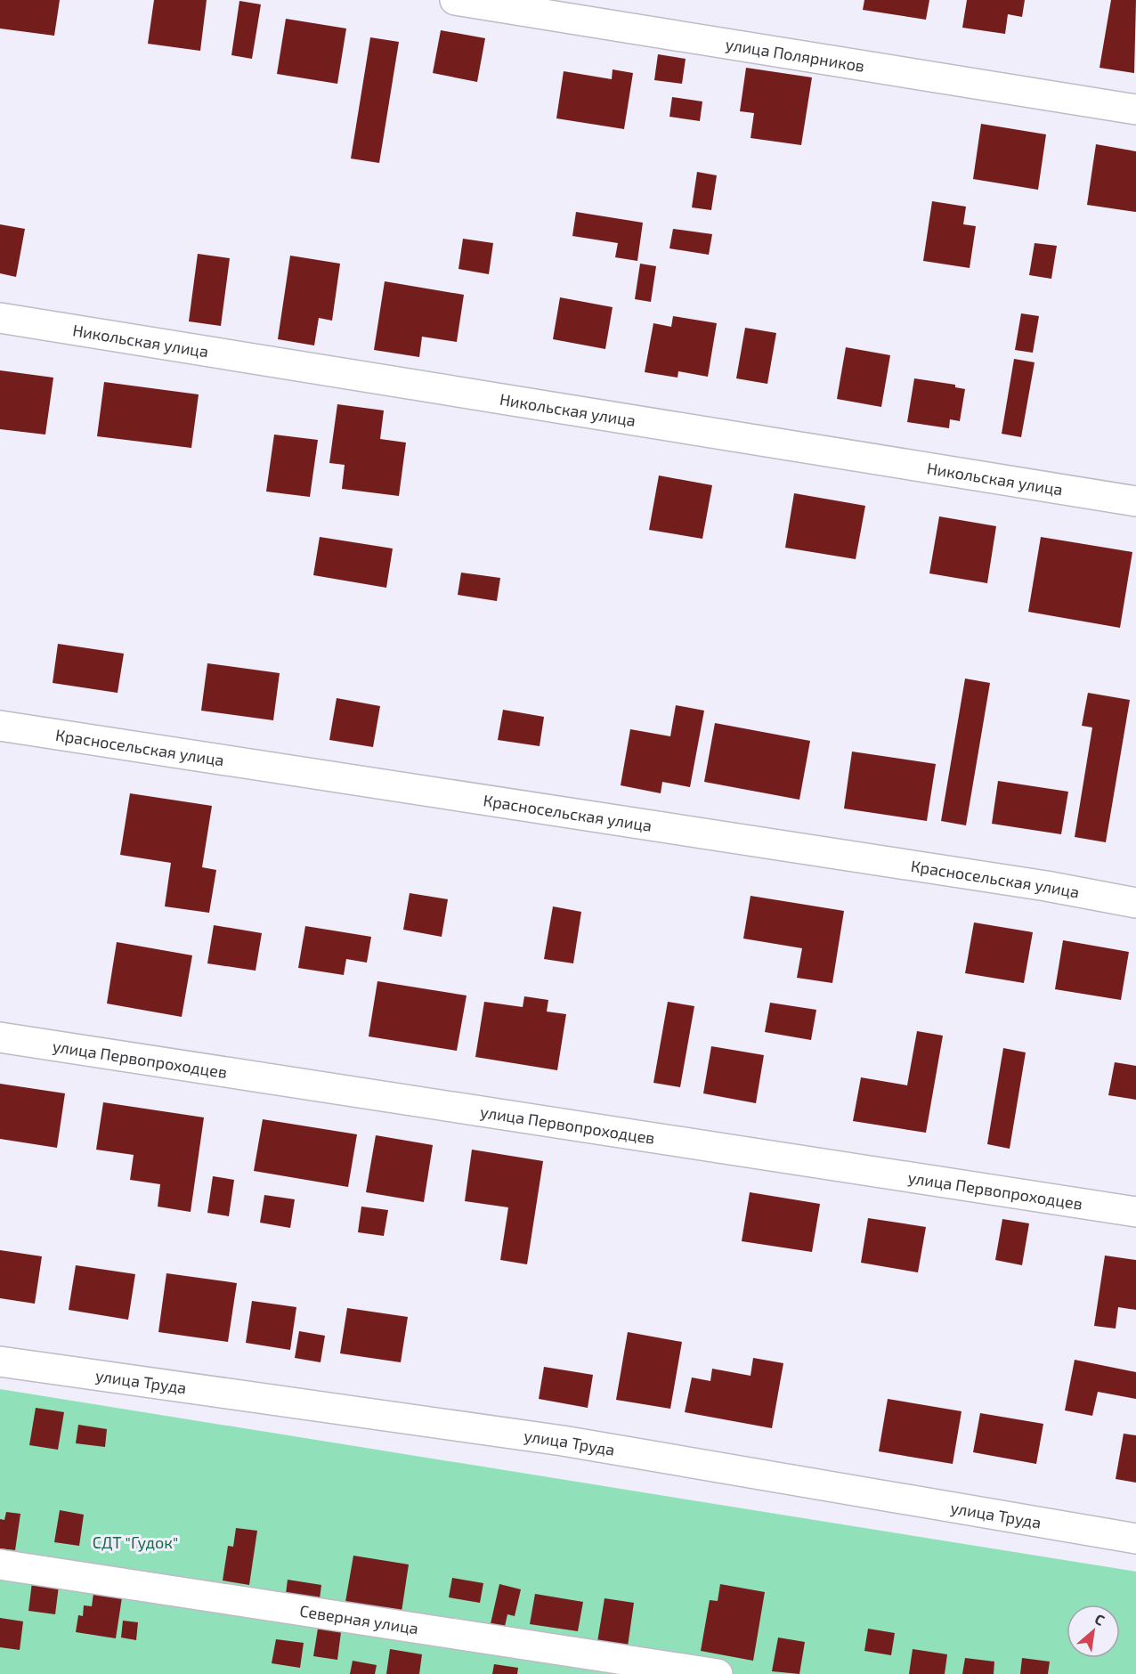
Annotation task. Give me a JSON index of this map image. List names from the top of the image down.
{
  "streets": {
    "street": [
      "улица Полярников",
      "Никольская улица",
      "Красносельская улица",
      "улица Первопроходцев",
      "улица Труда",
      "Северная улица"
    ]
  },
  "parks": ["СДТ \"Гудок\""],
  "north": "top right"
}
